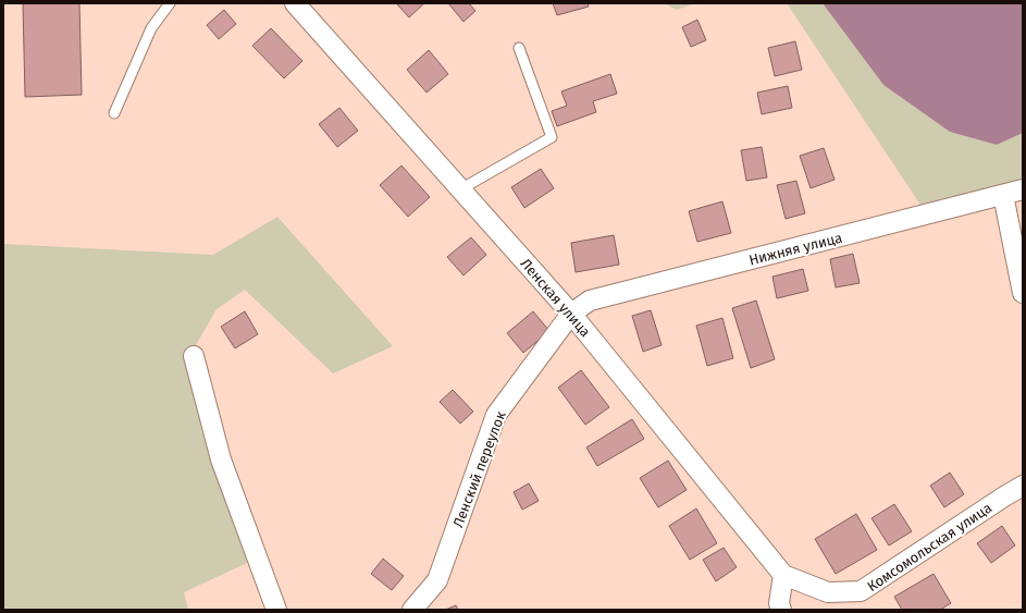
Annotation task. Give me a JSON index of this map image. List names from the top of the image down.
{
  "streets": {
    "street": [
      "Нижняя улица",
      "Ленская улица",
      "Ленский переулок",
      "Комсомольская улица"
    ]
  },
  "crossings": [
    ["Нижняя улица", "Ленская улица"],
    ["Нижняя улица", "Ленский переулок"],
    ["Ленская улица", "Ленский переулок"],
    ["Ленская улица", "Комсомольская улица"]
  ]
}
